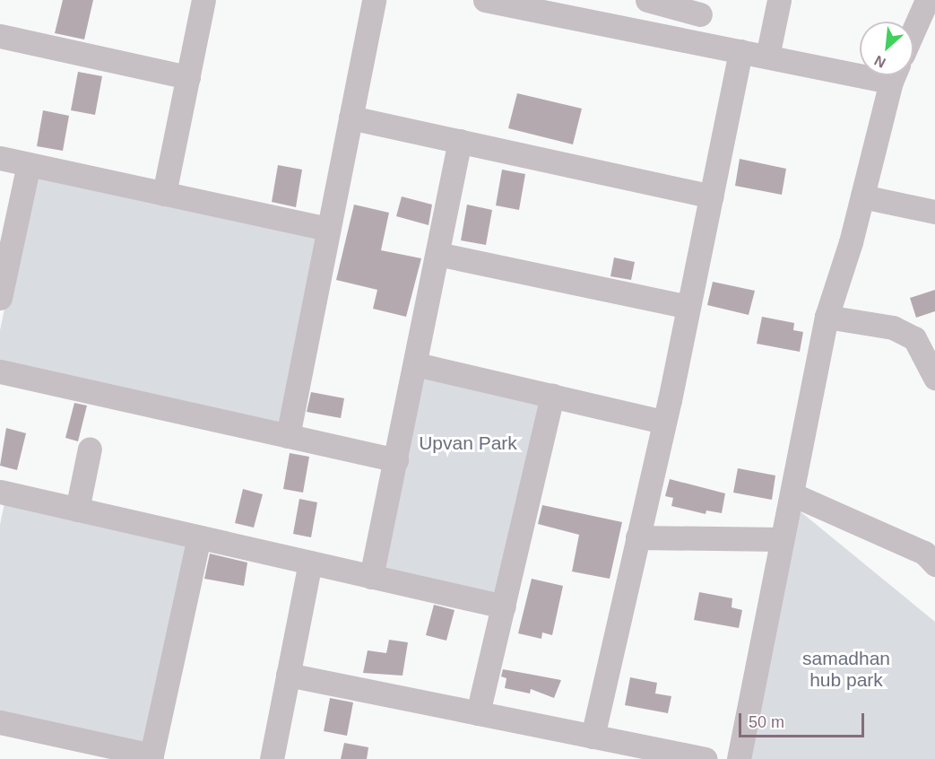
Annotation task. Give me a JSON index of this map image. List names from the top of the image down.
{
  "parks": ["Upvan Park", "samadhan hub park"],
  "scale_bar": "50 m",
  "north": "bottom left"
}
